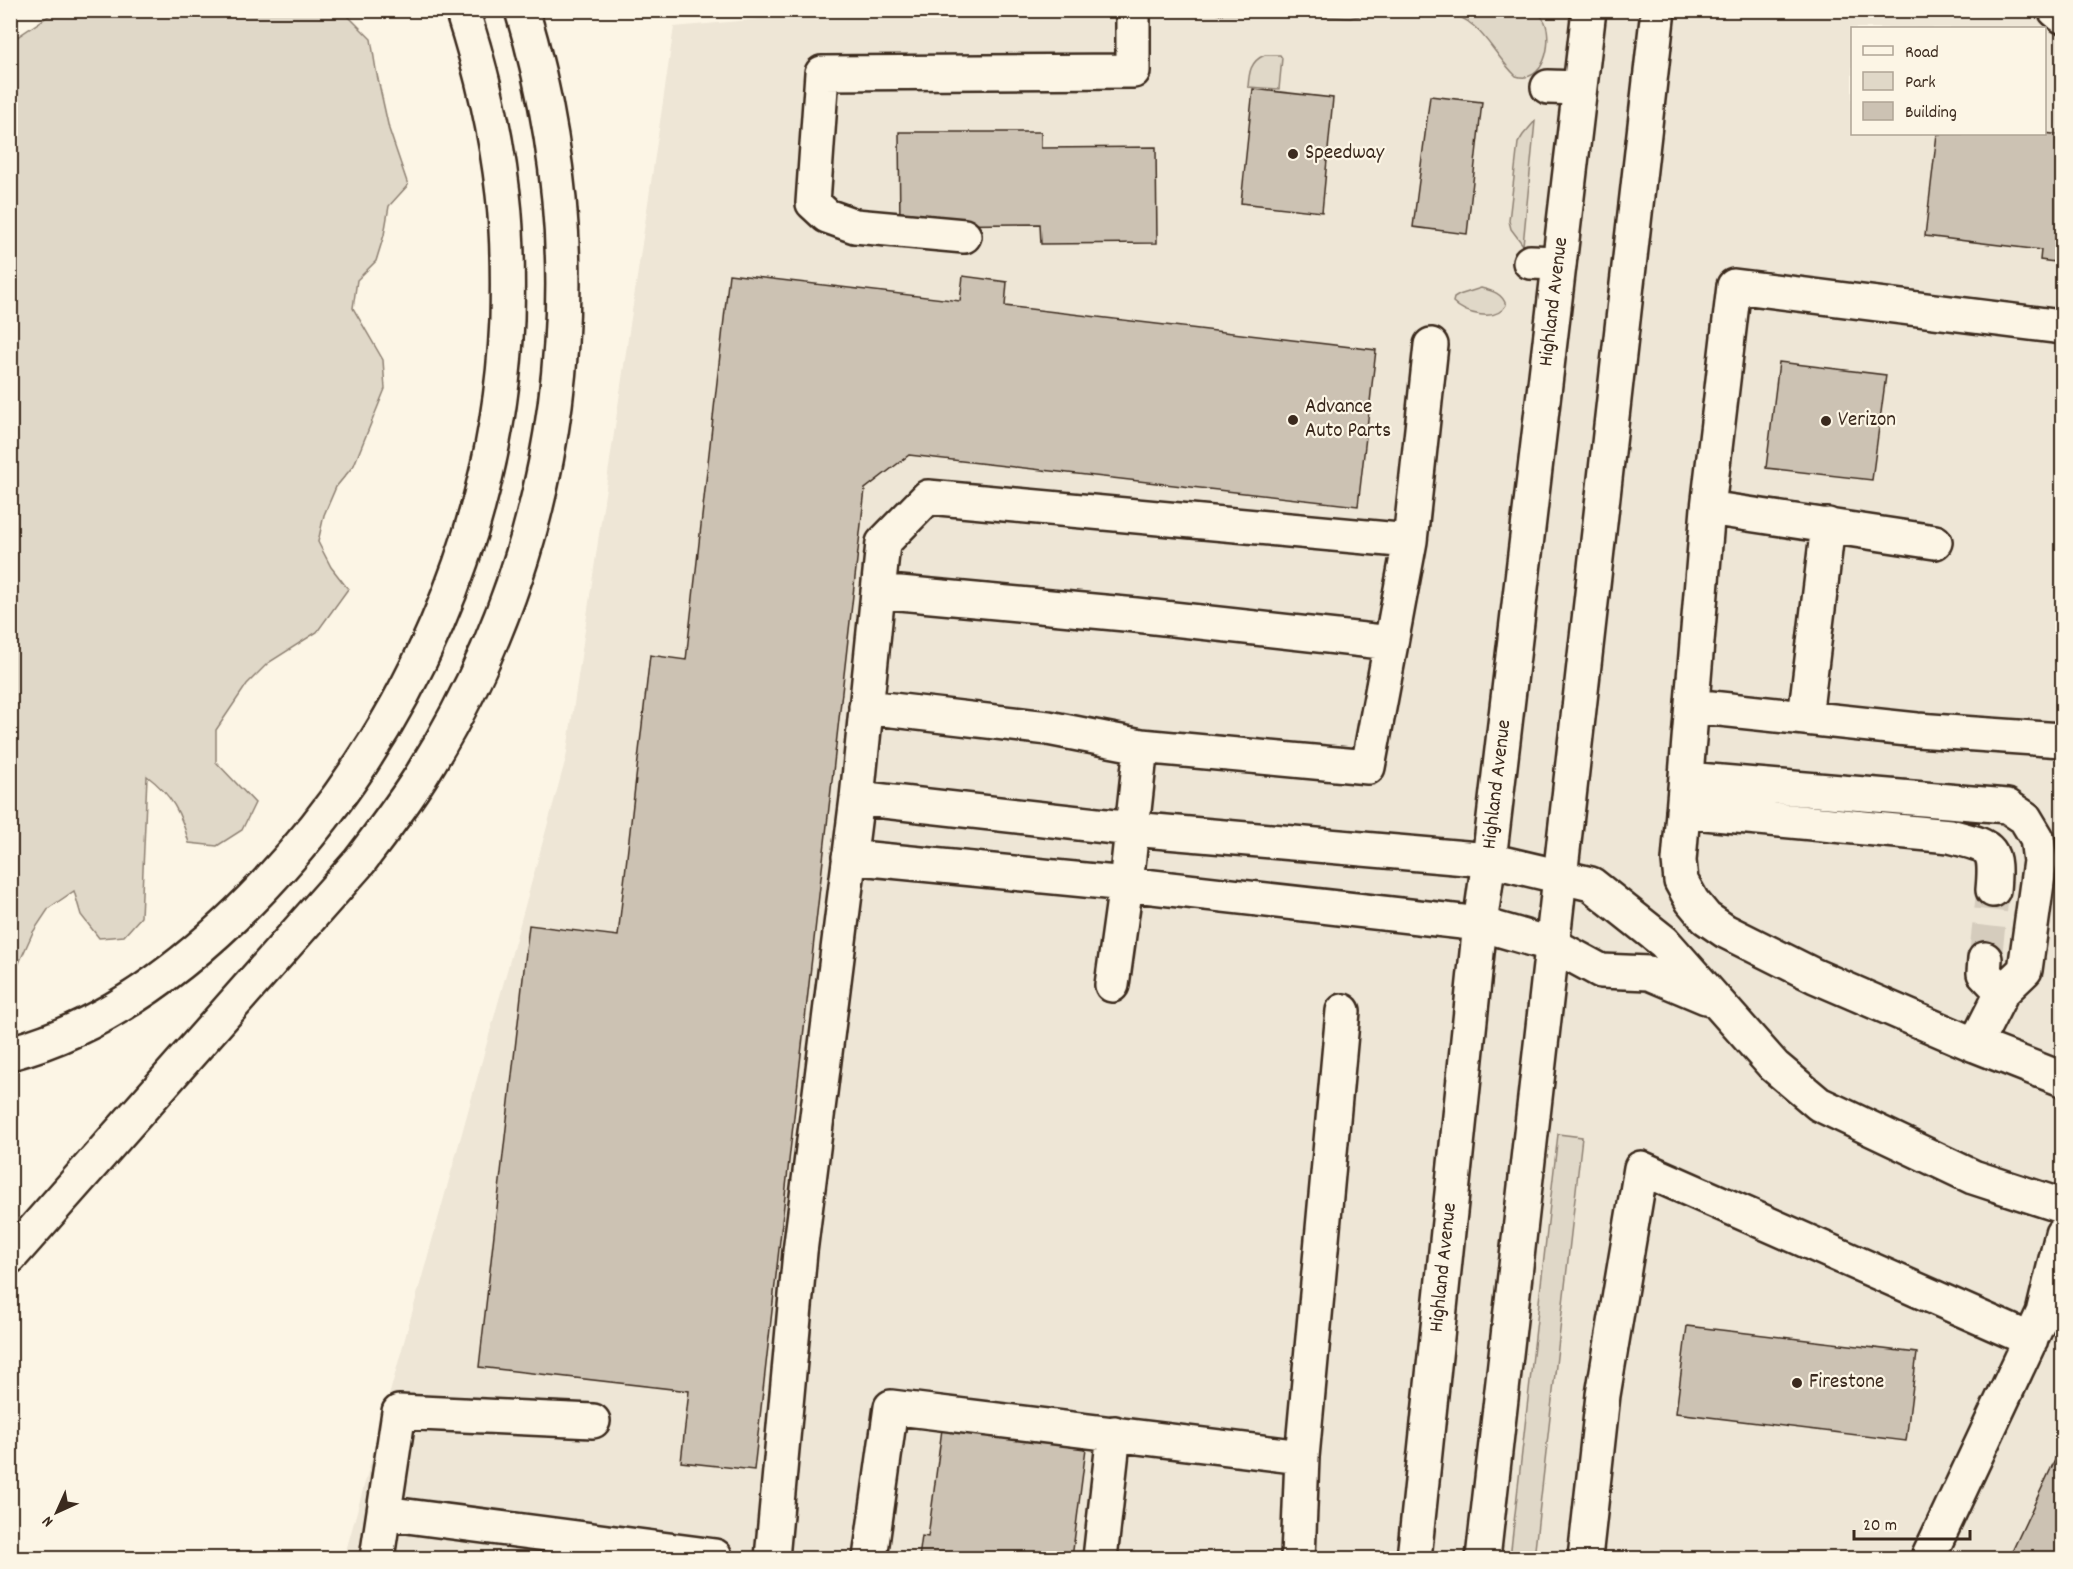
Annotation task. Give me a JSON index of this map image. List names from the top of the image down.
{
  "streets": {
    "main road": ["Highland Avenue"]
  },
  "places": [
    "Speedway",
    "Advance Auto Parts",
    "Verizon",
    "Firestone"
  ],
  "legend": ["Road", "Park", "Building"],
  "scale_bar": "20 m",
  "north": "bottom left"
}
